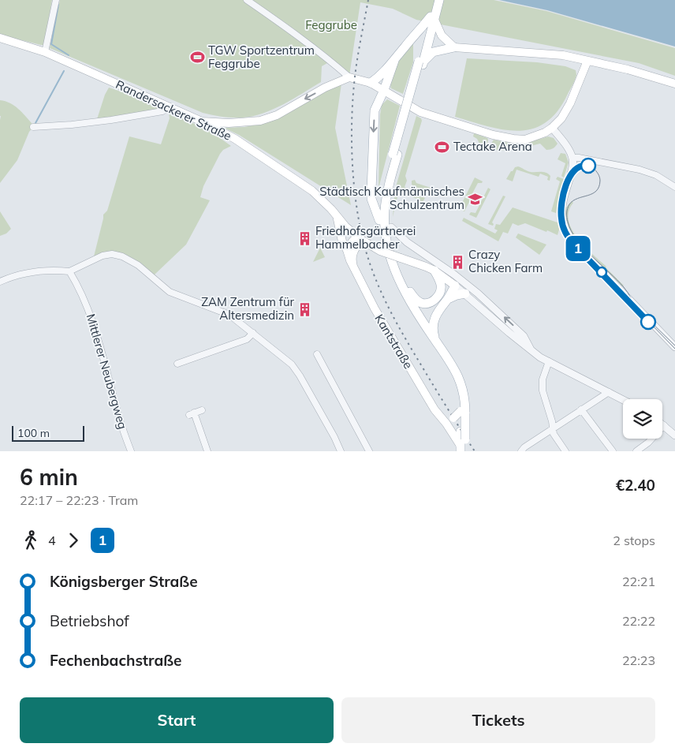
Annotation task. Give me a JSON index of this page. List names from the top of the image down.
{
  "streets": {
    "main road": ["Randersackerer Straße", "Kantstraße"],
    "street": ["Mittlerer Neubergweg"]
  },
  "crossings": [
    ["Randersackerer Straße", "Kantstraße"]
  ],
  "parks": ["Feggrube"],
  "places": {
    "sports": ["TGW Sportzentrum Feggrube", "Tectake Arena"],
    "school or university": ["Städtisch Kaufmännisches Schulzentrum"],
    "building": ["Friedhofsgärtnerei Hammelbacher", "Crazy Chicken Farm", "ZAM Zentrum für Altersmedizin"]
  },
  "lines": ["tram line 1"],
  "scale_bar": "100 m",
  "page": {
    "on_map": "1",
    "scale": "100 m",
    "heading": ["6 min", "22:17 – 22:23 · Tram", "€2.40"],
    "legs": ["4", "1", "2 stops"],
    "list": [
      {
        "name": "Königsberger Straße",
        "value": "22:21"
      },
      {
        "name": "Betriebshof",
        "value": "22:22"
      },
      {
        "name": "Fechenbachstraße",
        "value": "22:23"
      }
    ],
    "buttons": ["Start", "Tickets"]
  }
}
